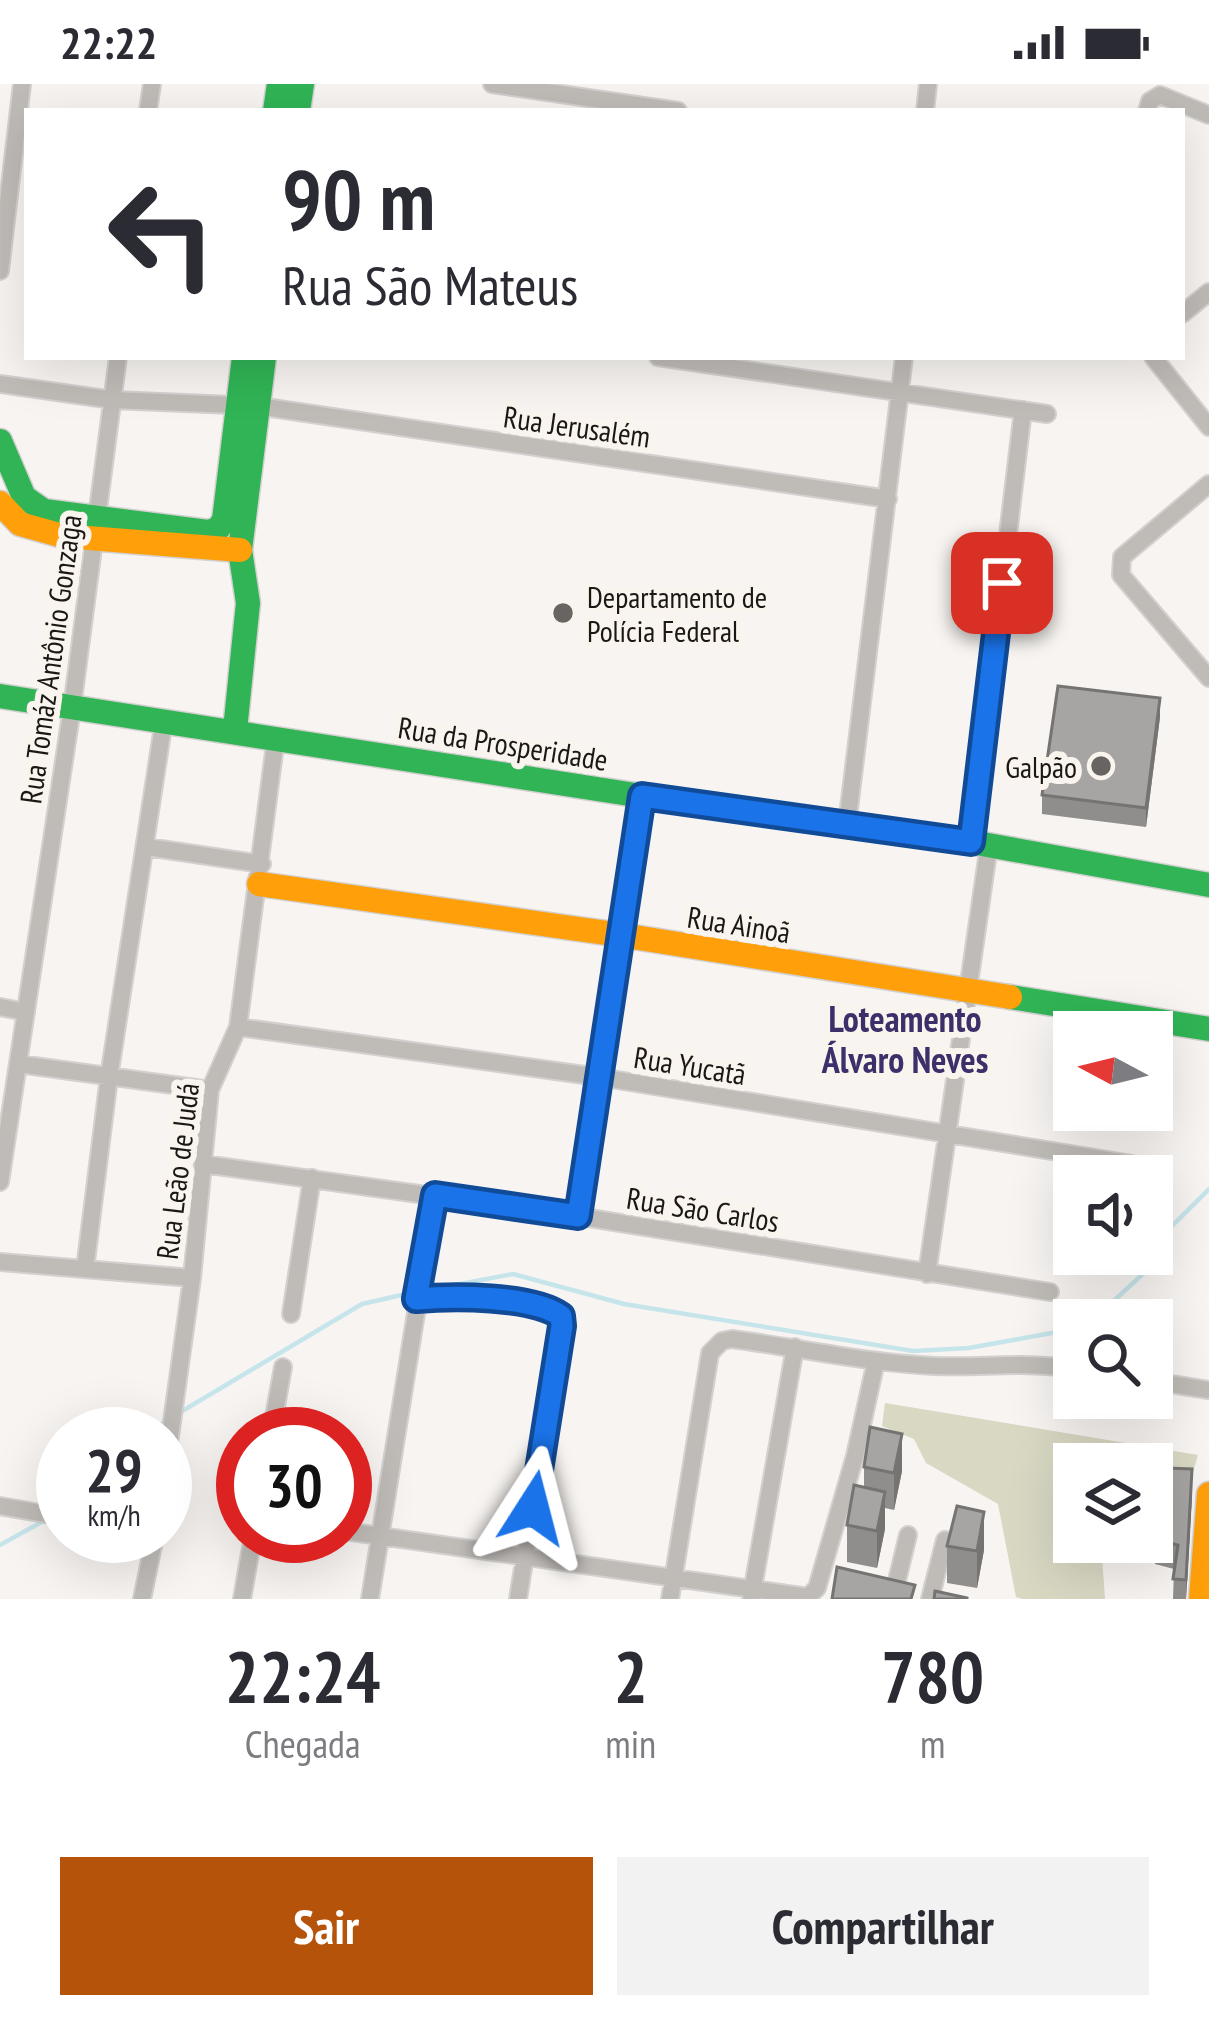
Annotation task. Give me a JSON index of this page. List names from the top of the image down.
{
  "streets": {
    "street": [
      "Rua Jerusalém",
      "Rua Tomáz Antônio Gonzaga",
      "Rua da Prosperidade",
      "Rua Ainoã",
      "Rua Yucatã",
      "Rua Leão de Judá",
      "Rua São Carlos"
    ]
  },
  "crossings": [
    ["Rua Jerusalém", "Rua Tomáz Antônio Gonzaga"],
    ["Rua Tomáz Antônio Gonzaga", "Rua da Prosperidade"],
    ["Rua da Prosperidade", "Rua Leão de Judá"],
    ["Rua Ainoã", "Rua Leão de Judá"],
    ["Rua Yucatã", "Rua Leão de Judá"],
    ["Rua Leão de Judá", "Rua São Carlos"]
  ],
  "districts": ["Loteamento Álvaro Neves"],
  "places": ["Departamento de Polícia Federal", "Galpão"],
  "north": "left",
  "page": {
    "status": "22:22",
    "turn": ["90 m", "Rua São Mateus"],
    "speed": "29 km/h",
    "limit": "30",
    "eta": [
      "22:24",
      "Chegada",
      "2",
      "min",
      "780",
      "m"
    ],
    "buttons": ["Sair", "Compartilhar"]
  }
}
